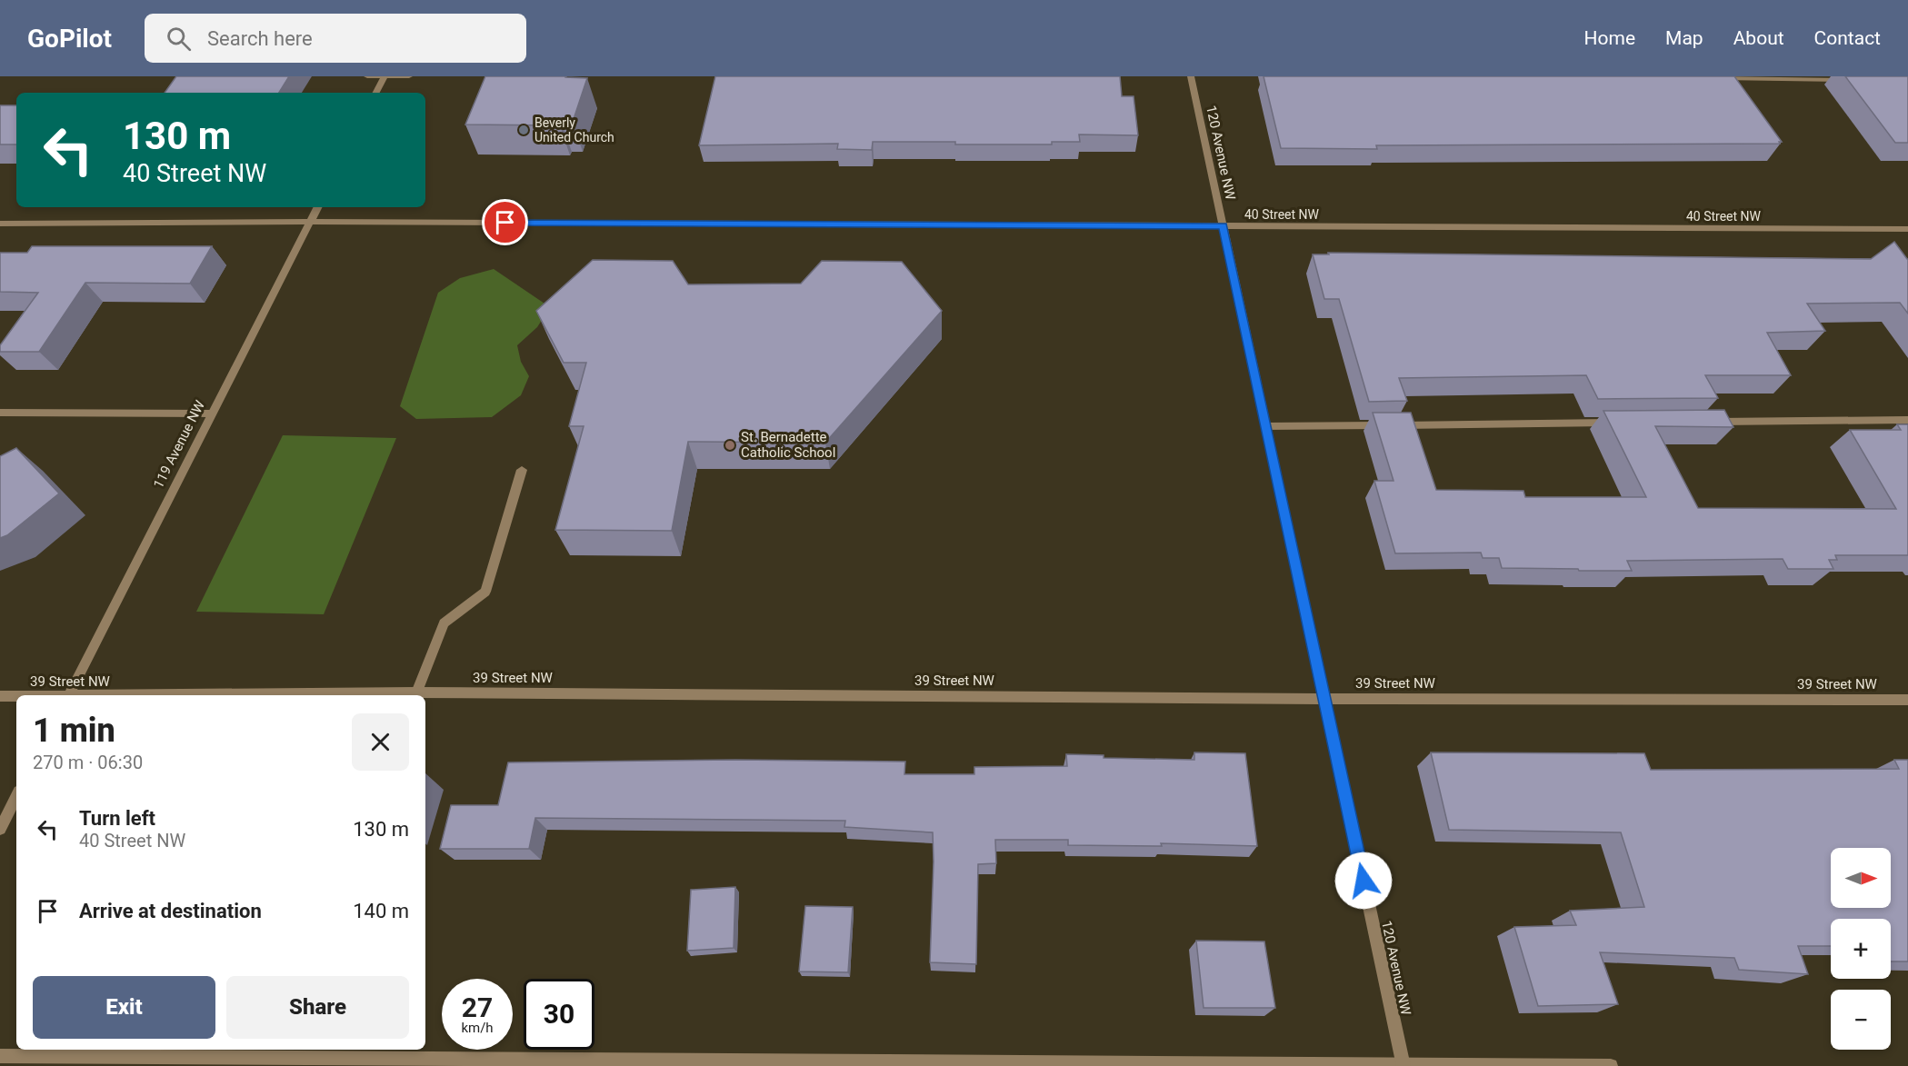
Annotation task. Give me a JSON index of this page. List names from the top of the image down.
{
  "streets": {
    "street": [
      "120 Avenue NW",
      "40 Street NW",
      "119 Avenue NW",
      "39 Street NW"
    ]
  },
  "crossings": [
    ["120 Avenue NW", "40 Street NW"],
    ["120 Avenue NW", "39 Street NW"],
    ["40 Street NW", "119 Avenue NW"]
  ],
  "places": ["Beverly United Church", "St. Bernadette Catholic School"],
  "north": "right",
  "page": {
    "header": "GoPilot",
    "search": "Search here",
    "nav": [
      "Home",
      "Map",
      "About",
      "Contact"
    ],
    "turn": ["130 m", "40 Street NW"],
    "heading": ["1 min", "270 m · 06:30"],
    "list": [
      {
        "name": "Turn left",
        "note": "40 Street NW",
        "value": "130 m"
      },
      {
        "name": "Arrive at destination",
        "value": "140 m"
      }
    ],
    "map_buttons": ["+", "−"],
    "buttons": ["Exit", "Share"],
    "speed": "27 km/h",
    "limit": "30"
  }
}
